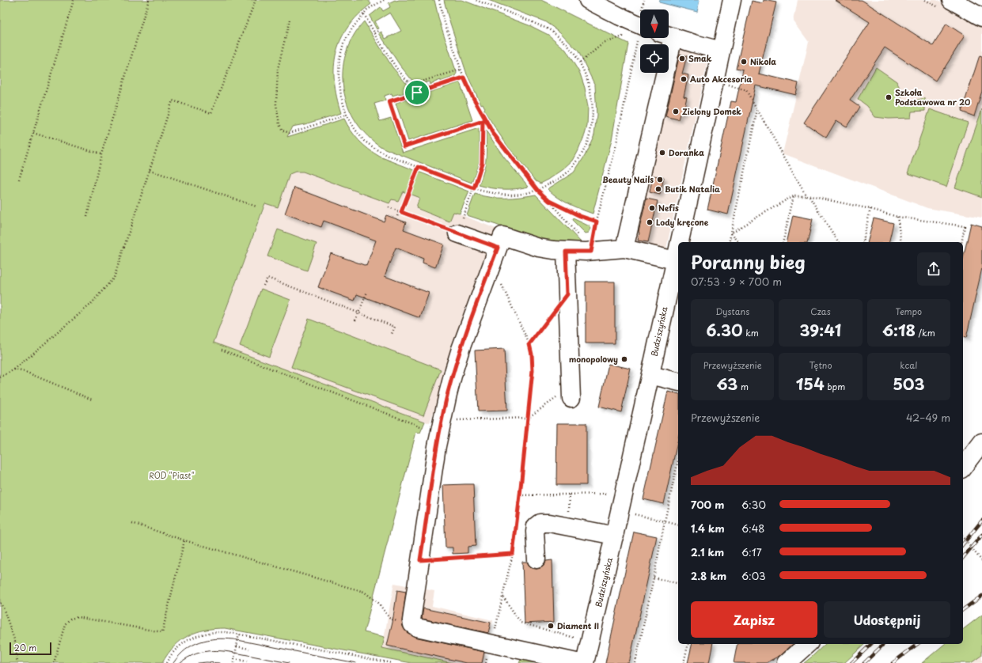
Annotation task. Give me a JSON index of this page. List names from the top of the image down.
{
  "streets": {
    "street": ["Budziszyńska"]
  },
  "parks": ["ROD \"Piast\""],
  "places": [
    "Smak",
    "Nikola",
    "Auto Akcesoria",
    "Szkoła Podstawowa nr 20",
    "Zielony Domek",
    "Doranka",
    "Beauty Nails",
    "Butik Natalia",
    "Nefis",
    "Lody kręcone",
    "monopolowy",
    "Diament II"
  ],
  "scale_bar": "20 m",
  "north": "bottom",
  "page": {
    "heading": ["Poranny bieg", "07:53 · 9 × 700 m"],
    "stats": [
      ["Dystans", "6.30 km"],
      ["Czas", "39:41"],
      ["Tempo", "6:18 /km"],
      ["Przewyższenie", "63 m"],
      ["Tętno", "154 bpm"],
      ["kcal", "503"]
    ],
    "chart": ["Przewyższenie", "42–49 m"],
    "list": [
      {
        "name": "700 m",
        "note": "6:30"
      },
      {
        "name": "1.4 km",
        "note": "6:48"
      },
      {
        "name": "2.1 km",
        "note": "6:17"
      },
      {
        "name": "2.8 km",
        "note": "6:03"
      }
    ],
    "buttons": ["Zapisz", "Udostępnij"],
    "scale": "20 m"
  }
}
